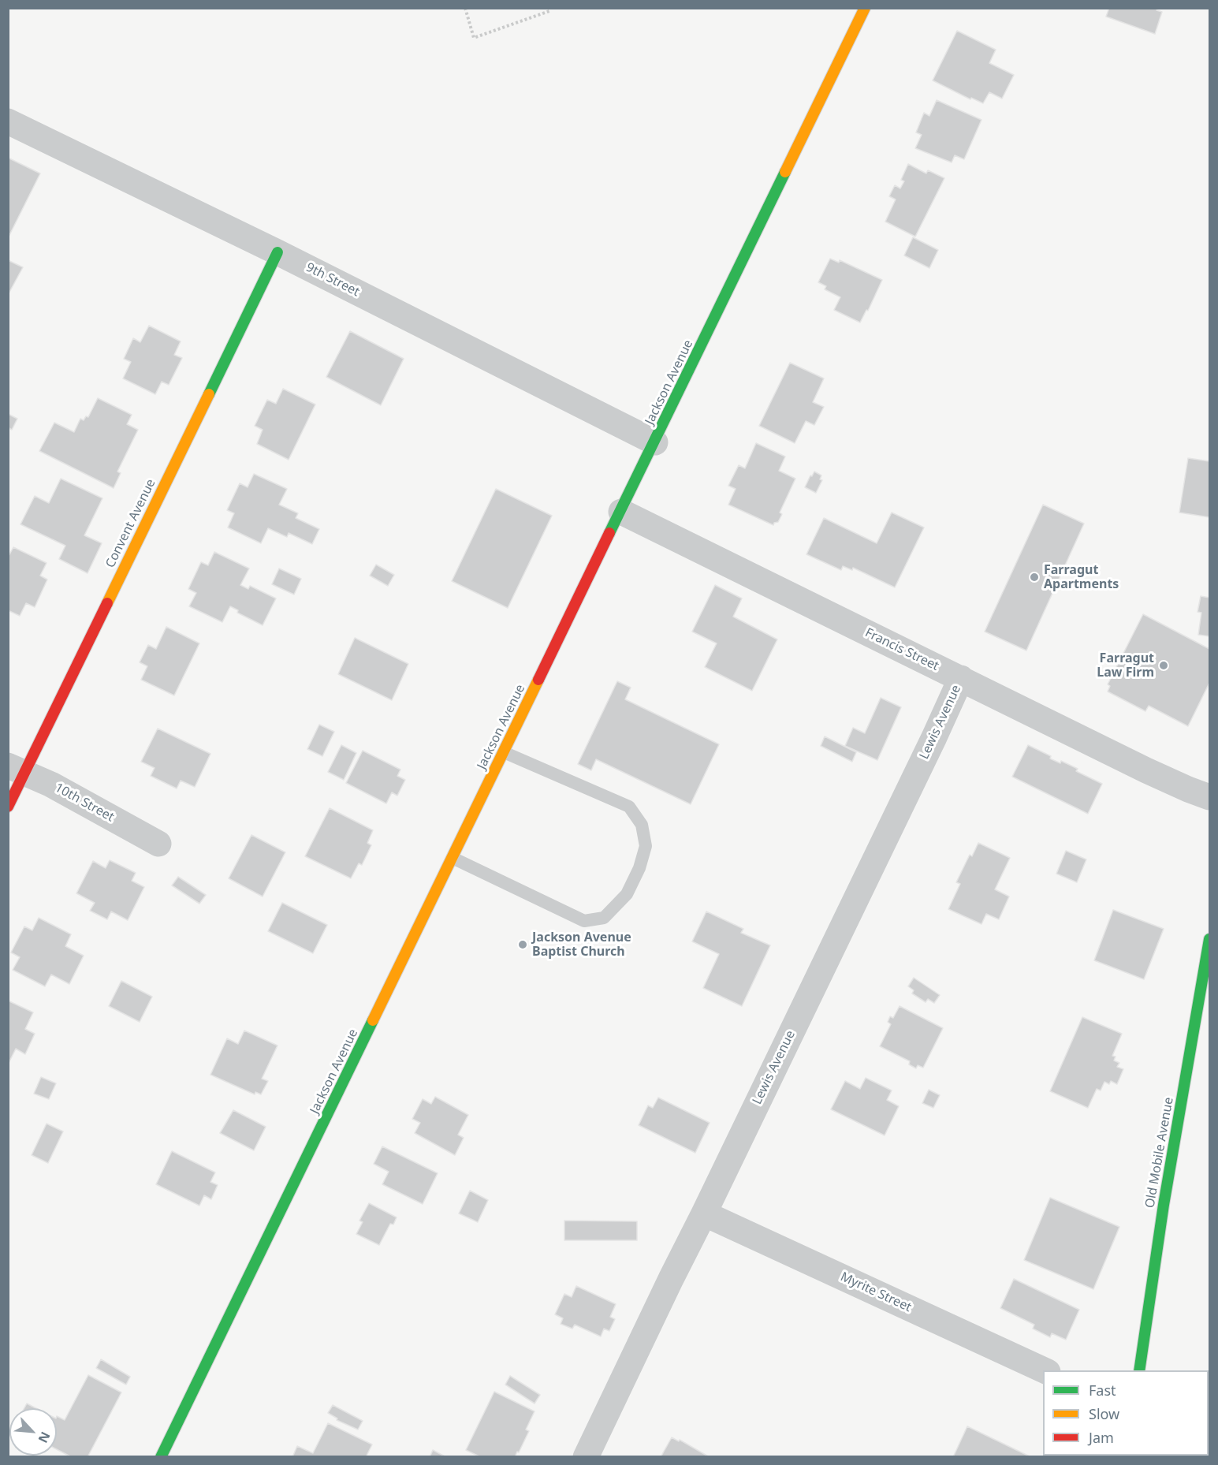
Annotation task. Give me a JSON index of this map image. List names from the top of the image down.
{
  "streets": {
    "street": [
      "9th Street",
      "Jackson Avenue",
      "Convent Avenue",
      "Francis Street",
      "Lewis Avenue",
      "10th Street",
      "Old Mobile Avenue",
      "Myrite Street"
    ]
  },
  "crossings": [
    ["9th Street", "Jackson Avenue"],
    ["9th Street", "Convent Avenue"],
    ["Jackson Avenue", "Francis Street"],
    ["Convent Avenue", "10th Street"],
    ["Francis Street", "Lewis Avenue"],
    ["Lewis Avenue", "Myrite Street"]
  ],
  "places": ["Farragut Apartments", "Farragut Law Firm", "Jackson Avenue Baptist Church"],
  "legend": ["Fast", "Slow", "Jam"],
  "north": "bottom right"
}
